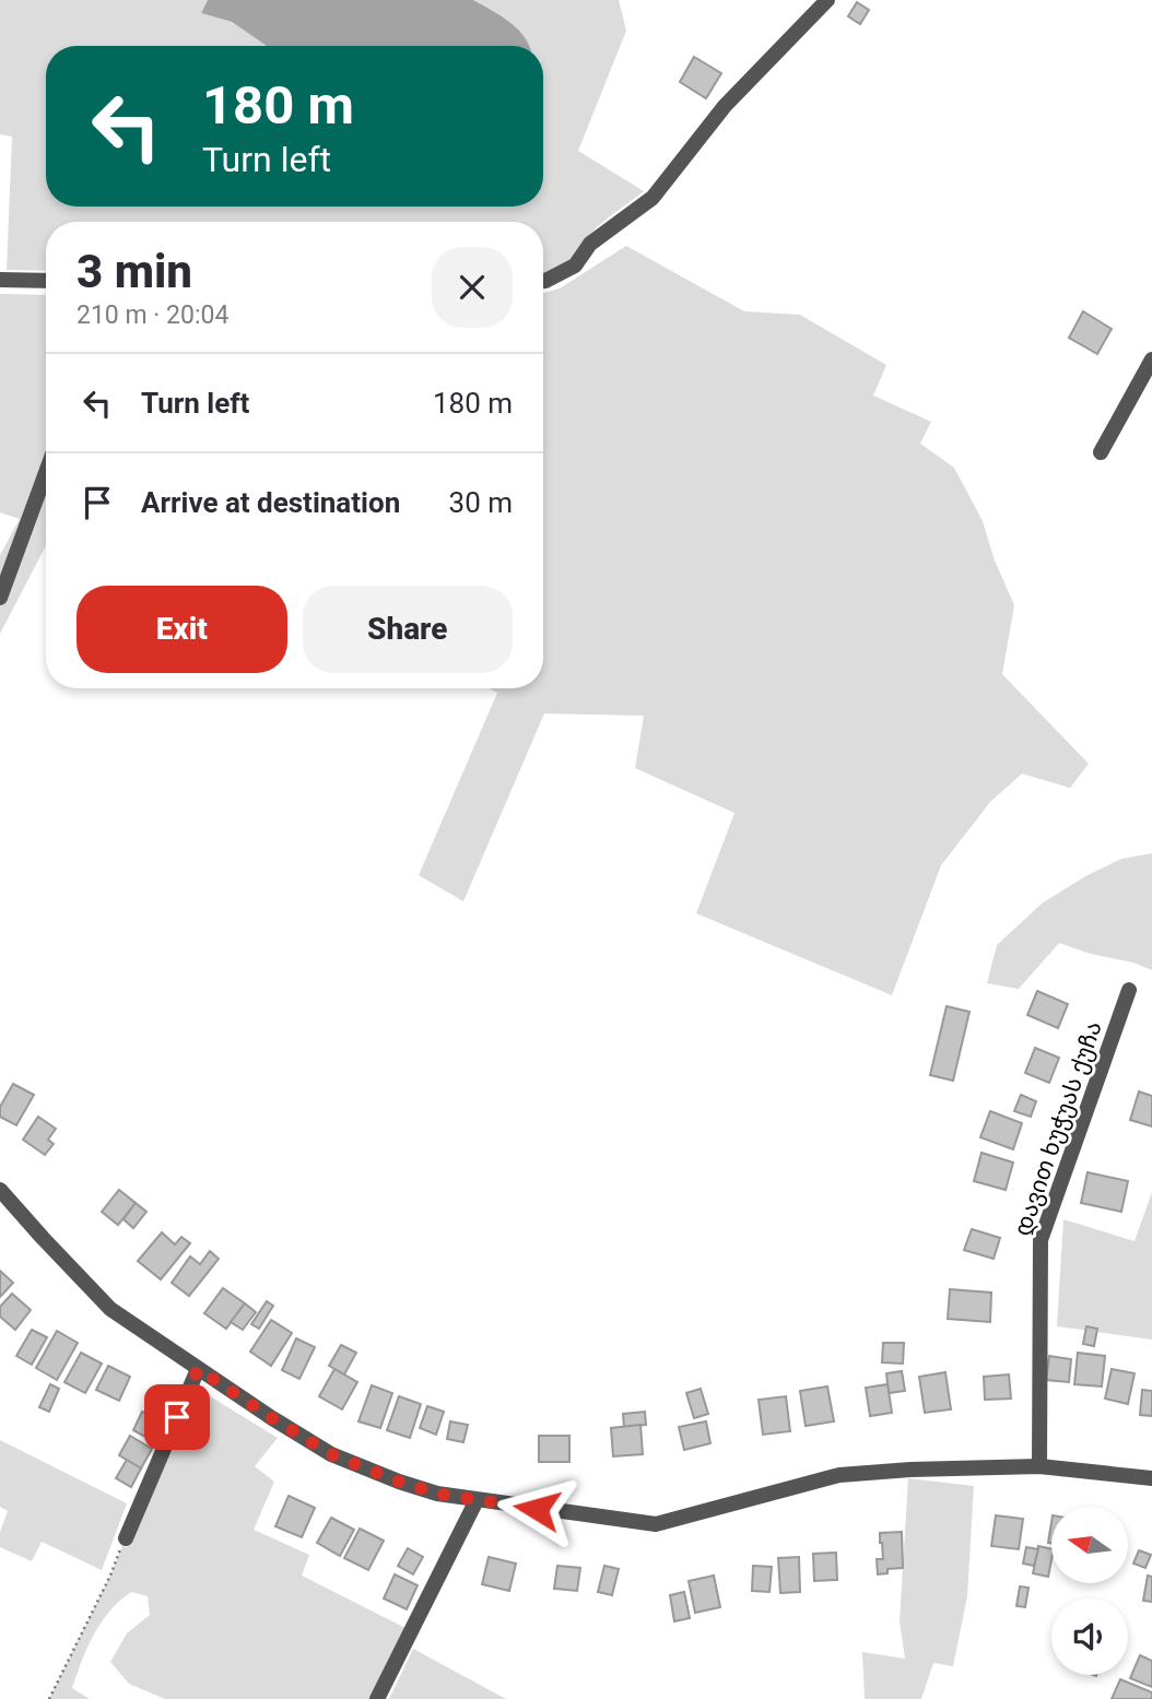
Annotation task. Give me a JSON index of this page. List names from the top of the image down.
{
  "streets": {
    "street": ["დავით ხუჭუას ქუჩა"]
  },
  "north": "left",
  "page": {
    "turn": ["180 m", "Turn left"],
    "heading": ["3 min", "210 m · 20:04"],
    "list": [
      {
        "name": "Turn left",
        "value": "180 m"
      },
      {
        "name": "Arrive at destination",
        "value": "30 m"
      }
    ],
    "buttons": ["Exit", "Share"]
  }
}
